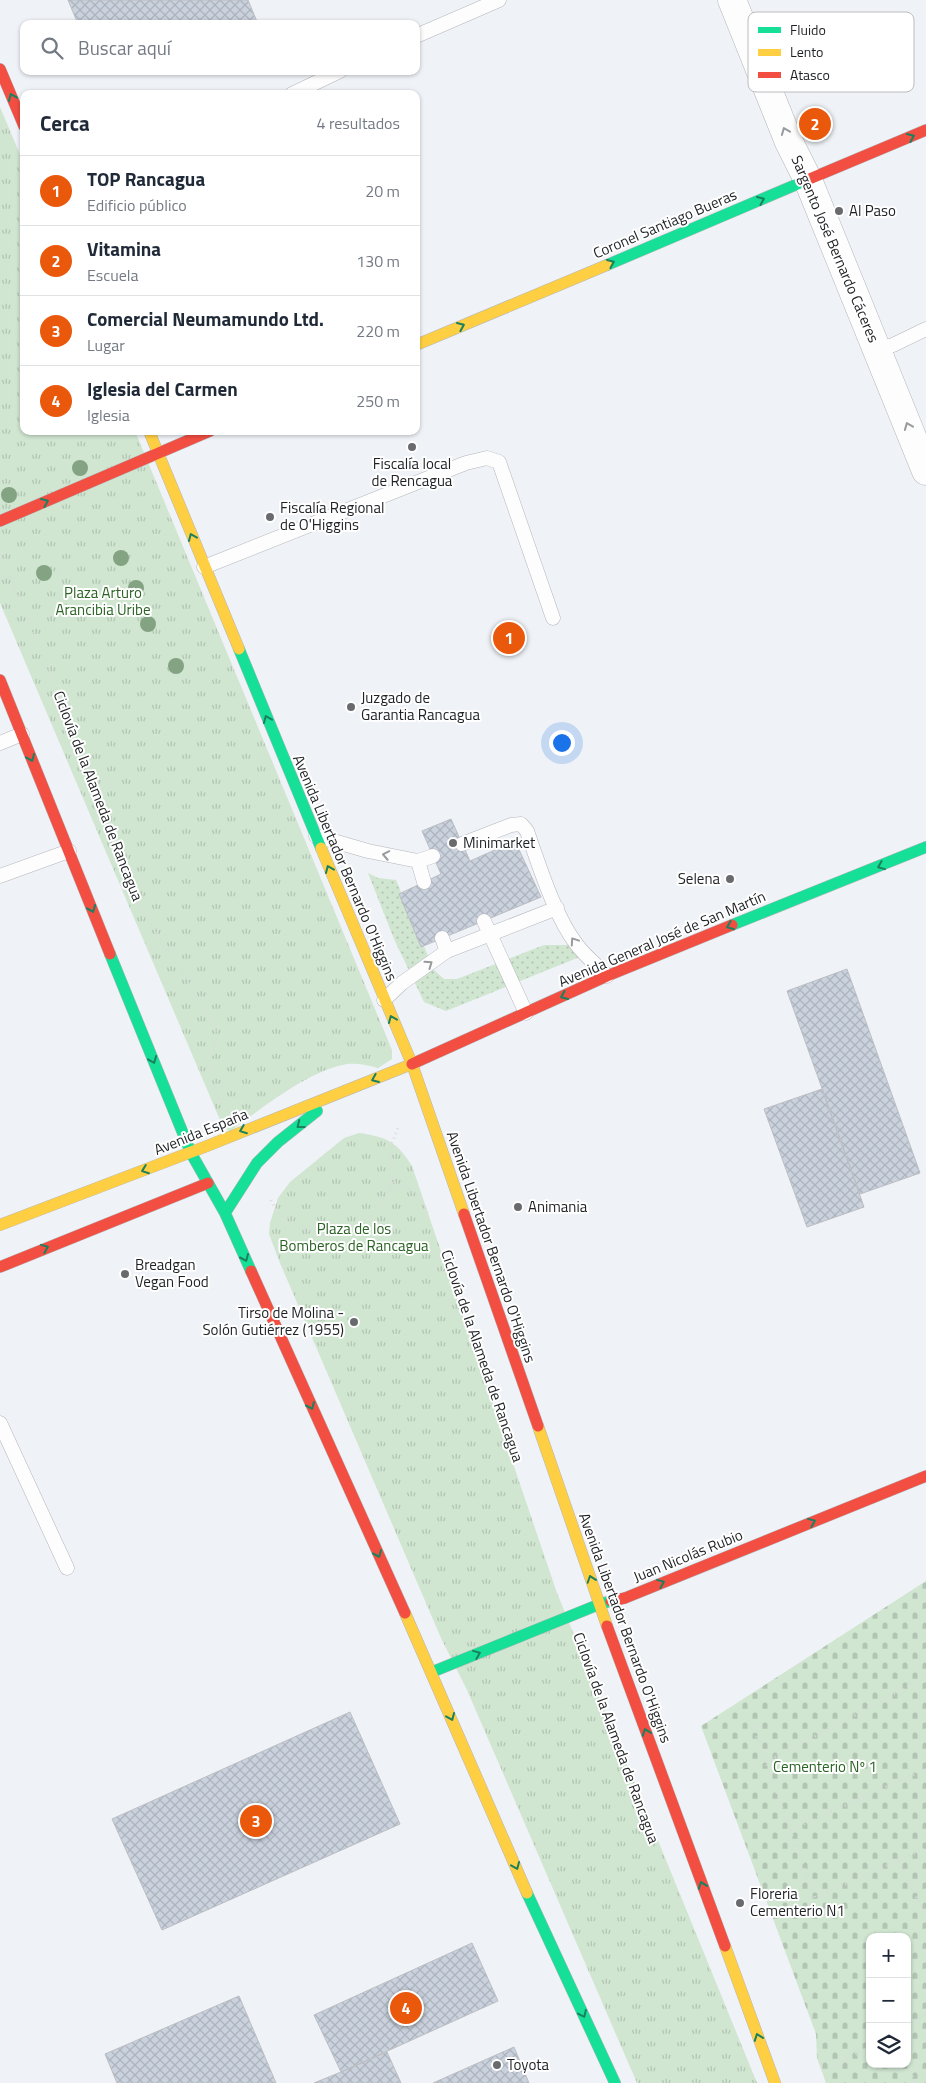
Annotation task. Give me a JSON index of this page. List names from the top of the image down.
{
  "streets": {
    "main road": [
      "Coronel Santiago Bueras",
      "Avenida Libertador Bernardo O'Higgins",
      "Avenida General José de San Martín",
      "Avenida España",
      "Juan Nicolás Rubio"
    ],
    "street": ["Sargento José Bernardo Cáceres"],
    "path": ["Ciclovía de la Alameda de Rancagua"]
  },
  "crossings": [
    ["Coronel Santiago Bueras", "Sargento José Bernardo Cáceres"],
    ["Ciclovía de la Alameda de Rancagua", "Avenida España"],
    ["Avenida Libertador Bernardo O'Higgins", "Avenida General José de San Martín"],
    ["Avenida Libertador Bernardo O'Higgins", "Avenida España"],
    ["Avenida Libertador Bernardo O'Higgins", "Juan Nicolás Rubio"],
    ["Avenida General José de San Martín", "Avenida España"]
  ],
  "one_way": [
    "Coronel Santiago Bueras",
    "Sargento José Bernardo Cáceres",
    "Avenida Libertador Bernardo O'Higgins",
    "Avenida General José de San Martín",
    "Juan Nicolás Rubio"
  ],
  "parks": ["Plaza Arturo Arancibia Uribe", "Plaza de los Bomberos de Rancagua", "Cementerio Nº 1"],
  "places": [
    "Al Paso",
    "Fiscalía local de Rencagua",
    "Fiscalía Regional de O'Higgins",
    "Juzgado de Garantia Rancagua",
    "Minimarket",
    "Selena",
    "Animania",
    "Breadgan Vegan Food",
    "Tirso de Molina - Solón Gutiérrez (1955)",
    "Floreria Cementerio N1",
    "Toyota"
  ],
  "legend": ["Fluido", "Lento", "Atasco"],
  "page": {
    "search": "Buscar aquí",
    "heading": ["Cerca", "4 resultados"],
    "pins": [
      "2",
      "1",
      "3",
      "4"
    ],
    "list": [
      {
        "mark": "1",
        "name": "TOP Rancagua",
        "note": "Edificio público",
        "value": "20 m"
      },
      {
        "mark": "2",
        "name": "Vitamina",
        "note": "Escuela",
        "value": "130 m"
      },
      {
        "mark": "3",
        "name": "Comercial Neumamundo Ltd.",
        "note": "Lugar",
        "value": "220 m"
      },
      {
        "mark": "4",
        "name": "Iglesia del Carmen",
        "note": "Iglesia",
        "value": "250 m"
      }
    ],
    "map_buttons": ["+", "−"]
  }
}
